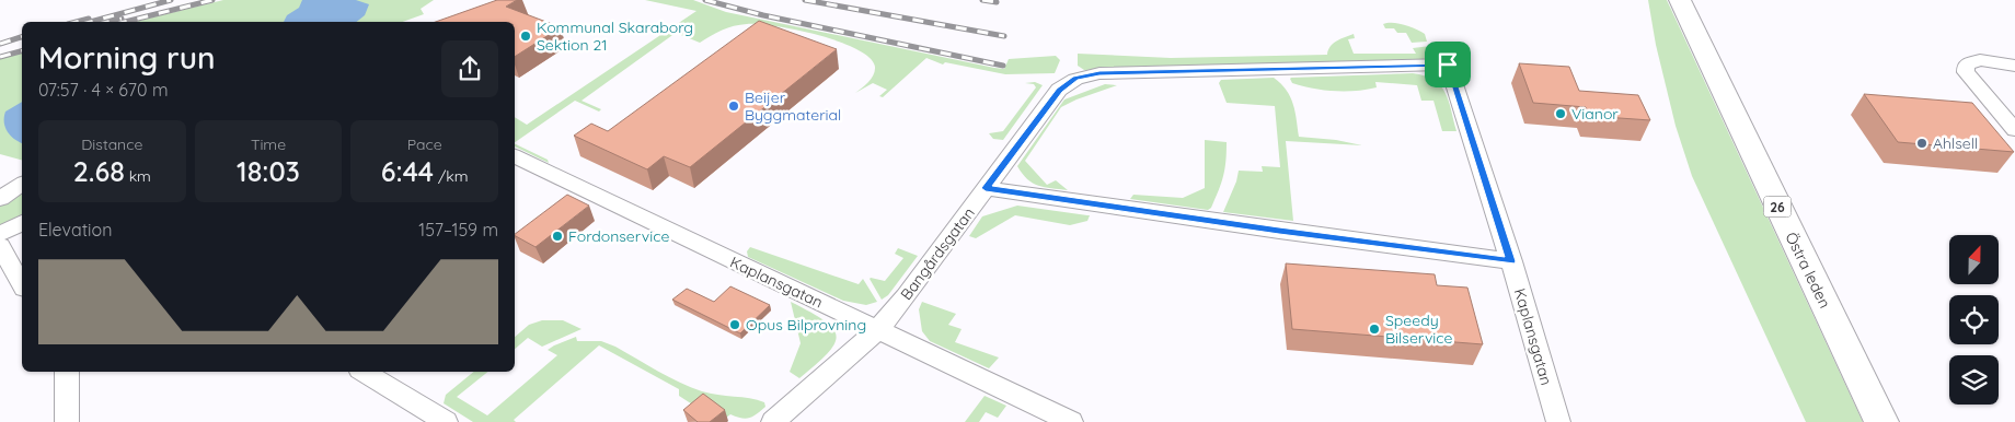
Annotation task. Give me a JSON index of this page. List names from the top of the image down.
{
  "streets": {
    "highway": ["26", "Östra leden"],
    "street": ["Bangårdsgatan", "Kaplansgatan"]
  },
  "crossings": [
    ["Bangårdsgatan", "Kaplansgatan"]
  ],
  "places": [
    "Kommunal Skaraborg Sektion 21",
    "Beijer Byggmaterial",
    "Vianor",
    "Ahlsell",
    "Fordonservice",
    "Opus Bilprovning",
    "Speedy Bilservice"
  ],
  "north": "top",
  "page": {
    "heading": ["Morning run", "07:57 · 4 × 670 m"],
    "stats": [
      ["Distance", "2.68 km"],
      ["Time", "18:03"],
      ["Pace", "6:44 /km"]
    ],
    "chart": ["Elevation", "157–159 m"]
  }
}
